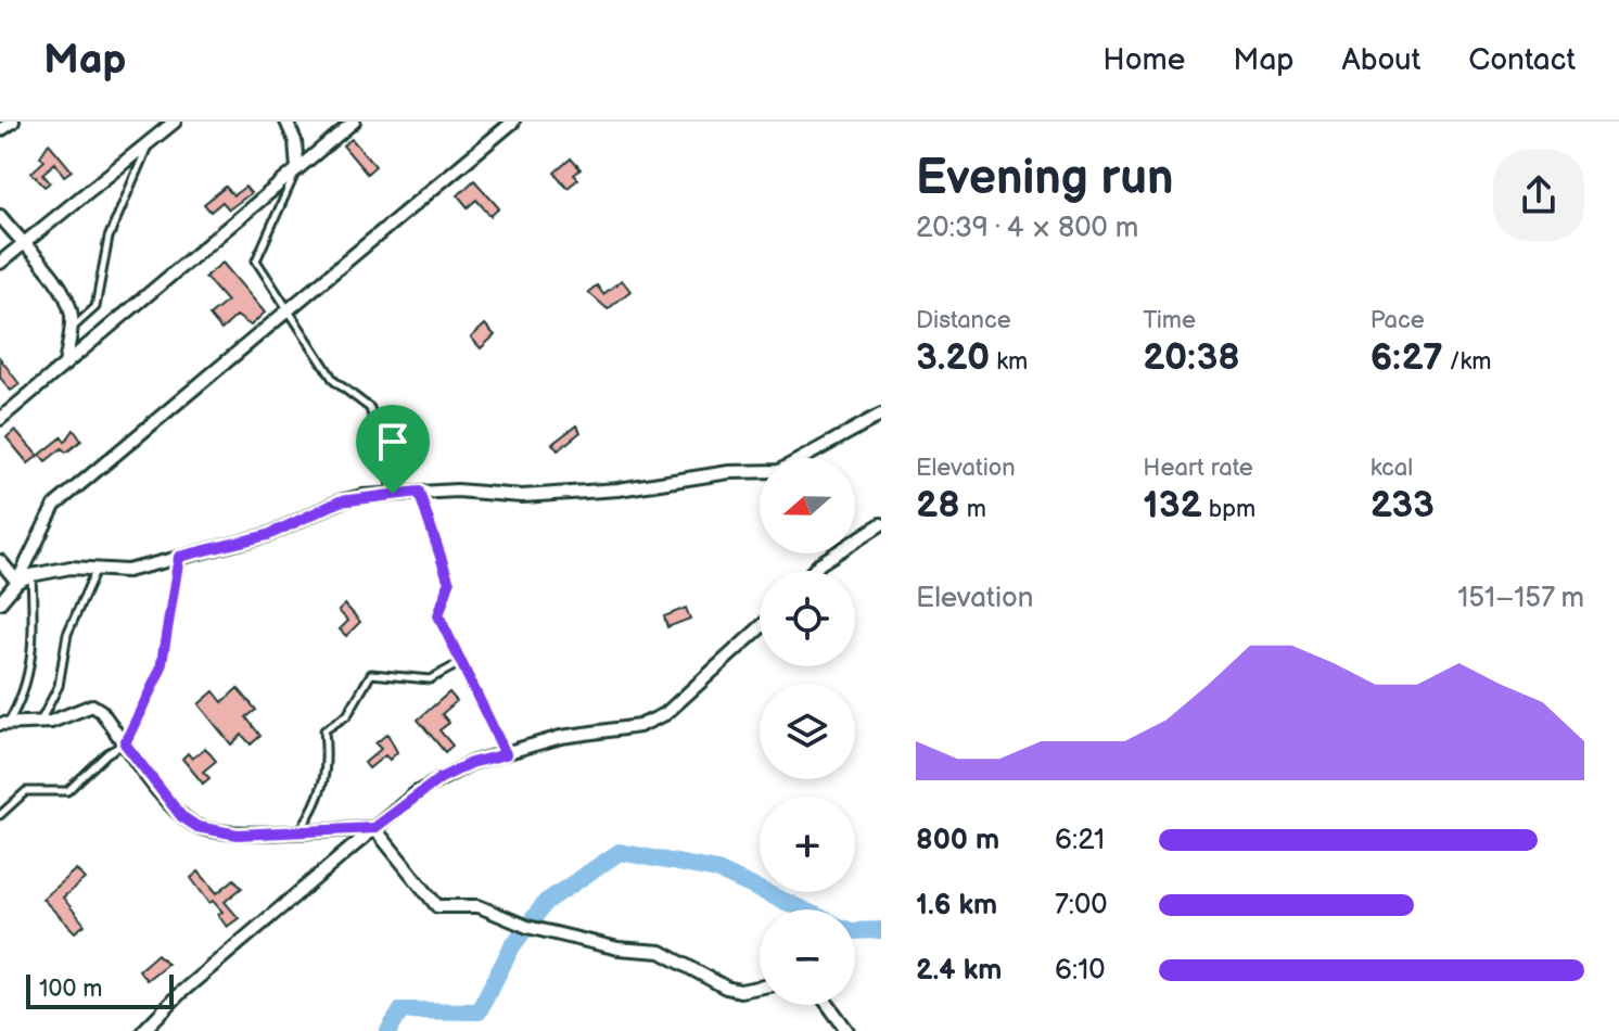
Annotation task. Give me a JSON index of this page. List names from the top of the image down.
{
  "scale_bar": "100 m",
  "north": "left",
  "page": {
    "header": "Map",
    "nav": [
      "Home",
      "Map",
      "About",
      "Contact"
    ],
    "heading": ["Evening run", "20:39 · 4 × 800 m"],
    "stats": [
      ["Distance", "3.20 km"],
      ["Time", "20:38"],
      ["Pace", "6:27 /km"],
      ["Elevation", "28 m"],
      ["Heart rate", "132 bpm"],
      ["kcal", "233"]
    ],
    "map_buttons": ["+", "−"],
    "chart": ["Elevation", "151–157 m"],
    "list": [
      {
        "name": "800 m",
        "note": "6:21"
      },
      {
        "name": "1.6 km",
        "note": "7:00"
      },
      {
        "name": "2.4 km",
        "note": "6:10"
      }
    ],
    "scale": "100 m"
  }
}
